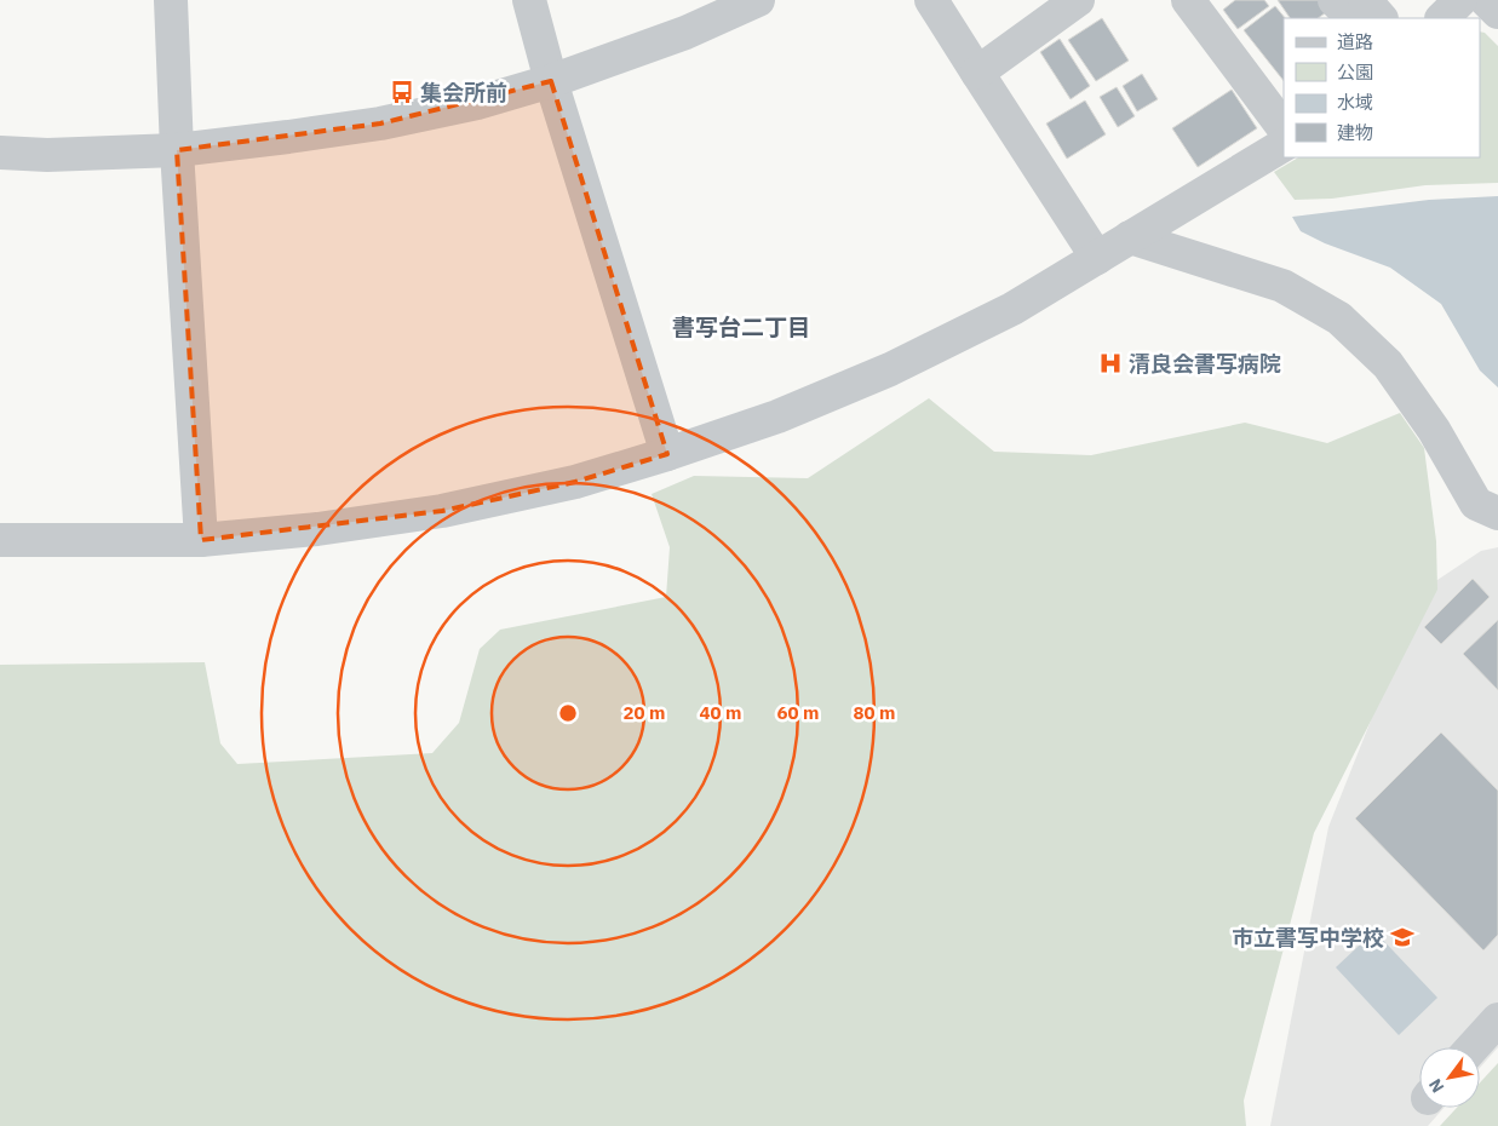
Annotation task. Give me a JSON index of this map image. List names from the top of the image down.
{
  "districts": ["書写台二丁目"],
  "places": {
    "bus stop": ["集会所前"],
    "hospital": ["清良会書写病院"],
    "school or university": ["市立書写中学校"]
  },
  "legend": [
    "道路",
    "公園",
    "水域",
    "建物"
  ],
  "north": "bottom left",
  "rings": [
    "20 m",
    "40 m",
    "60 m",
    "80 m"
  ]
}
